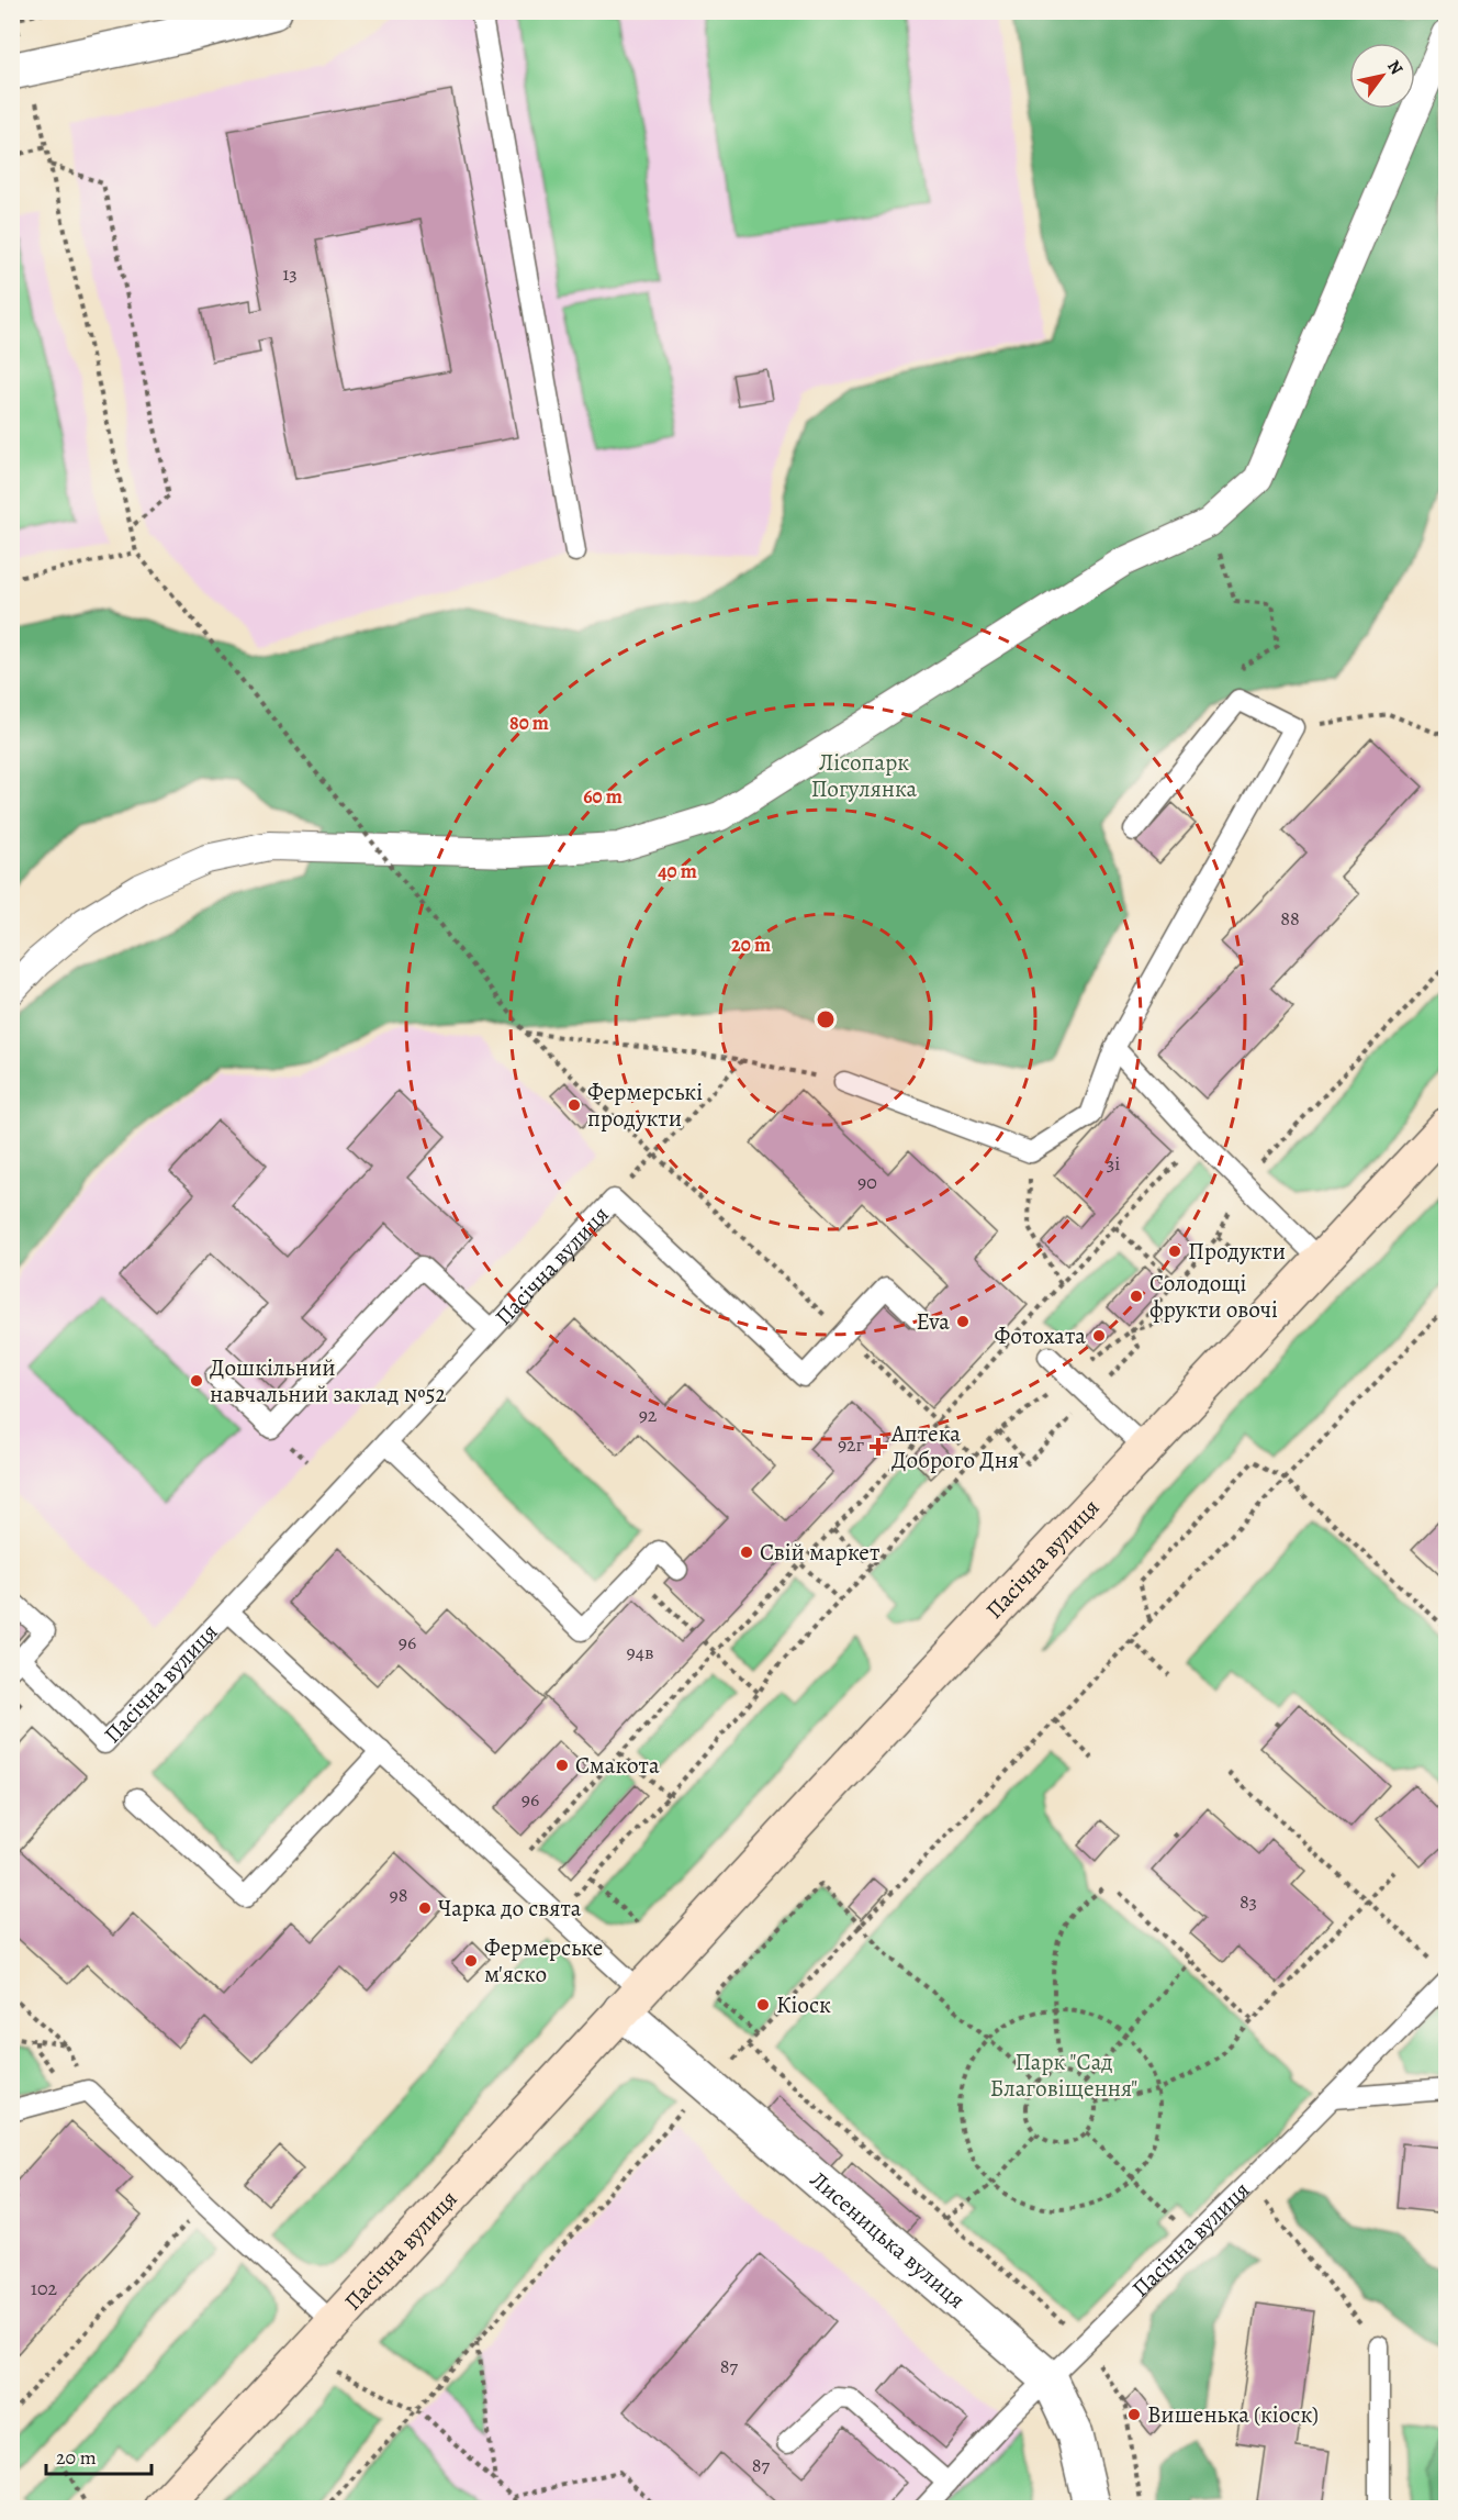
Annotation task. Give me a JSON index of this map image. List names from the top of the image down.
{
  "streets": {
    "main road": ["Пасічна вулиця"],
    "street": ["Лисеницька вулиця"]
  },
  "crossings": [
    ["Пасічна вулиця", "Лисеницька вулиця"]
  ],
  "parks": ["Лісопарк Погулянка", "Парк \"Сад Благовіщення\""],
  "places": {
    "other": [
      "Фермерські продукти",
      "Продукти",
      "Солодощі фрукти овочі",
      "Eva",
      "Фотохата",
      "Дошкільний навчальний заклад №52",
      "Свій маркет",
      "Смакота",
      "Чарка до свята",
      "Фермерське м'яско",
      "Кіоск",
      "Вишенька (кіоск)"
    ],
    "health": ["Аптека Доброго Дня"]
  },
  "house_numbers": [
    "13",
    "88",
    "3і",
    "90",
    "92",
    "92г",
    "96",
    "94в",
    "96",
    "98",
    "83",
    "102",
    "87",
    "87"
  ],
  "scale_bar": "20 m",
  "north": "top right",
  "rings": [
    "80 m",
    "60 m",
    "40 m",
    "20 m"
  ]
}
